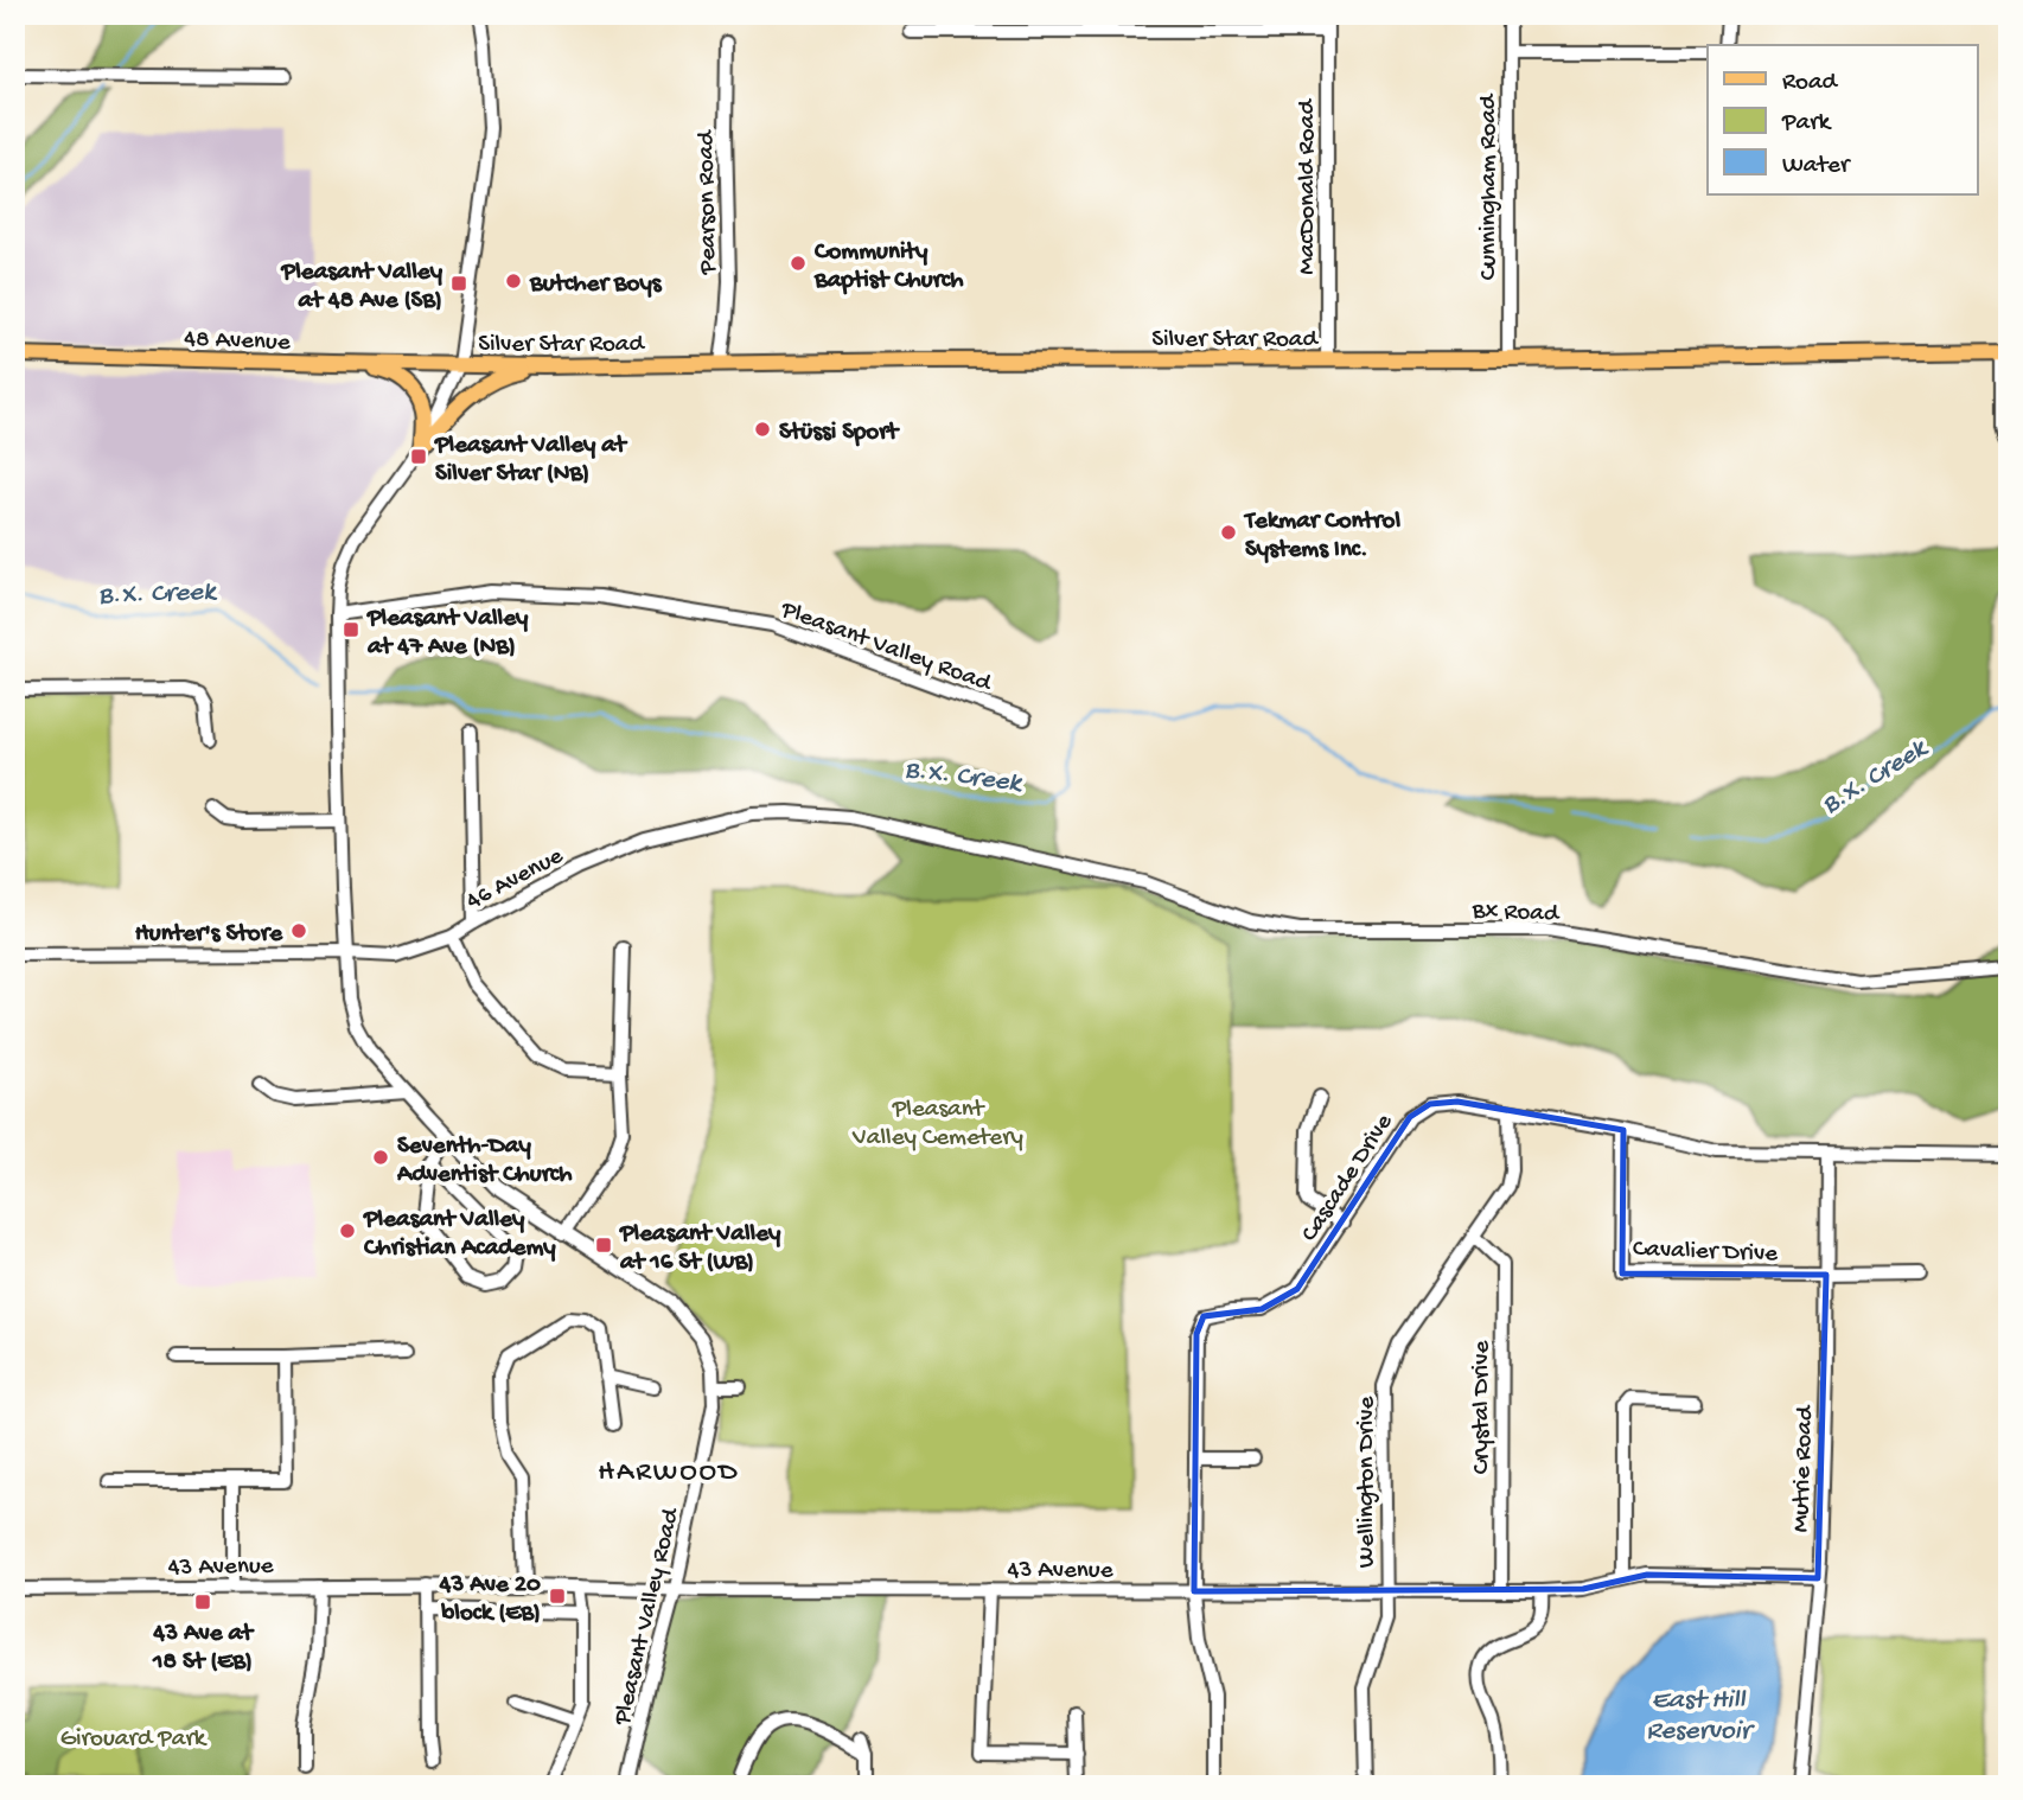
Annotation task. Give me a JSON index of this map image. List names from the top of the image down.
{
  "streets": {
    "main road": ["Silver Star Road", "48 Avenue"],
    "street": [
      "MacDonald Road",
      "Cunningham Road",
      "Pearson Road",
      "Pleasant Valley Road",
      "46 Avenue",
      "Bx Road",
      "Cascade Drive",
      "Cavalier Drive",
      "Crystal Drive",
      "Mutrie Road",
      "Wellington Drive",
      "43 Avenue"
    ]
  },
  "crossings": [
    ["MacDonald Road", "Silver Star Road"],
    ["Cunningham Road", "Silver Star Road"],
    ["Pearson Road", "Silver Star Road"],
    ["Silver Star Road", "48 Avenue"],
    ["Silver Star Road", "Pleasant Valley Road"],
    ["48 Avenue", "Pleasant Valley Road"],
    ["Pleasant Valley Road", "46 Avenue"],
    ["Pleasant Valley Road", "43 Avenue"],
    ["46 Avenue", "Bx Road"],
    ["Cascade Drive", "Cavalier Drive"],
    ["Cascade Drive", "Mutrie Road"],
    ["Cascade Drive", "Wellington Drive"],
    ["Cascade Drive", "43 Avenue"],
    ["Cavalier Drive", "Mutrie Road"],
    ["Crystal Drive", "Wellington Drive"],
    ["Crystal Drive", "43 Avenue"],
    ["Mutrie Road", "43 Avenue"],
    ["Wellington Drive", "43 Avenue"]
  ],
  "districts": ["HARWOOD"],
  "water": ["B.X. Creek", "East Hill Reservoir"],
  "parks": ["Pleasant Valley Cemetery", "Girouard Park"],
  "places": {
    "other": [
      "Community Baptist Church",
      "Butcher Boys",
      "Stüssi Sport",
      "Tekmar Control Systems Inc.",
      "Hunter's Store",
      "Seventh-Day Adventist Church",
      "Pleasant Valley Christian Academy"
    ],
    "transit": [
      "Pleasant Valley at 48 Ave (SB)",
      "Pleasant Valley at Silver Star (NB)",
      "Pleasant Valley at 47 Ave (NB)",
      "Pleasant Valley at 16 St (WB)",
      "43 Ave 20 block (EB)",
      "43 Ave at 18 St (EB)"
    ]
  },
  "legend": ["Road", "Park", "Water"]
}
